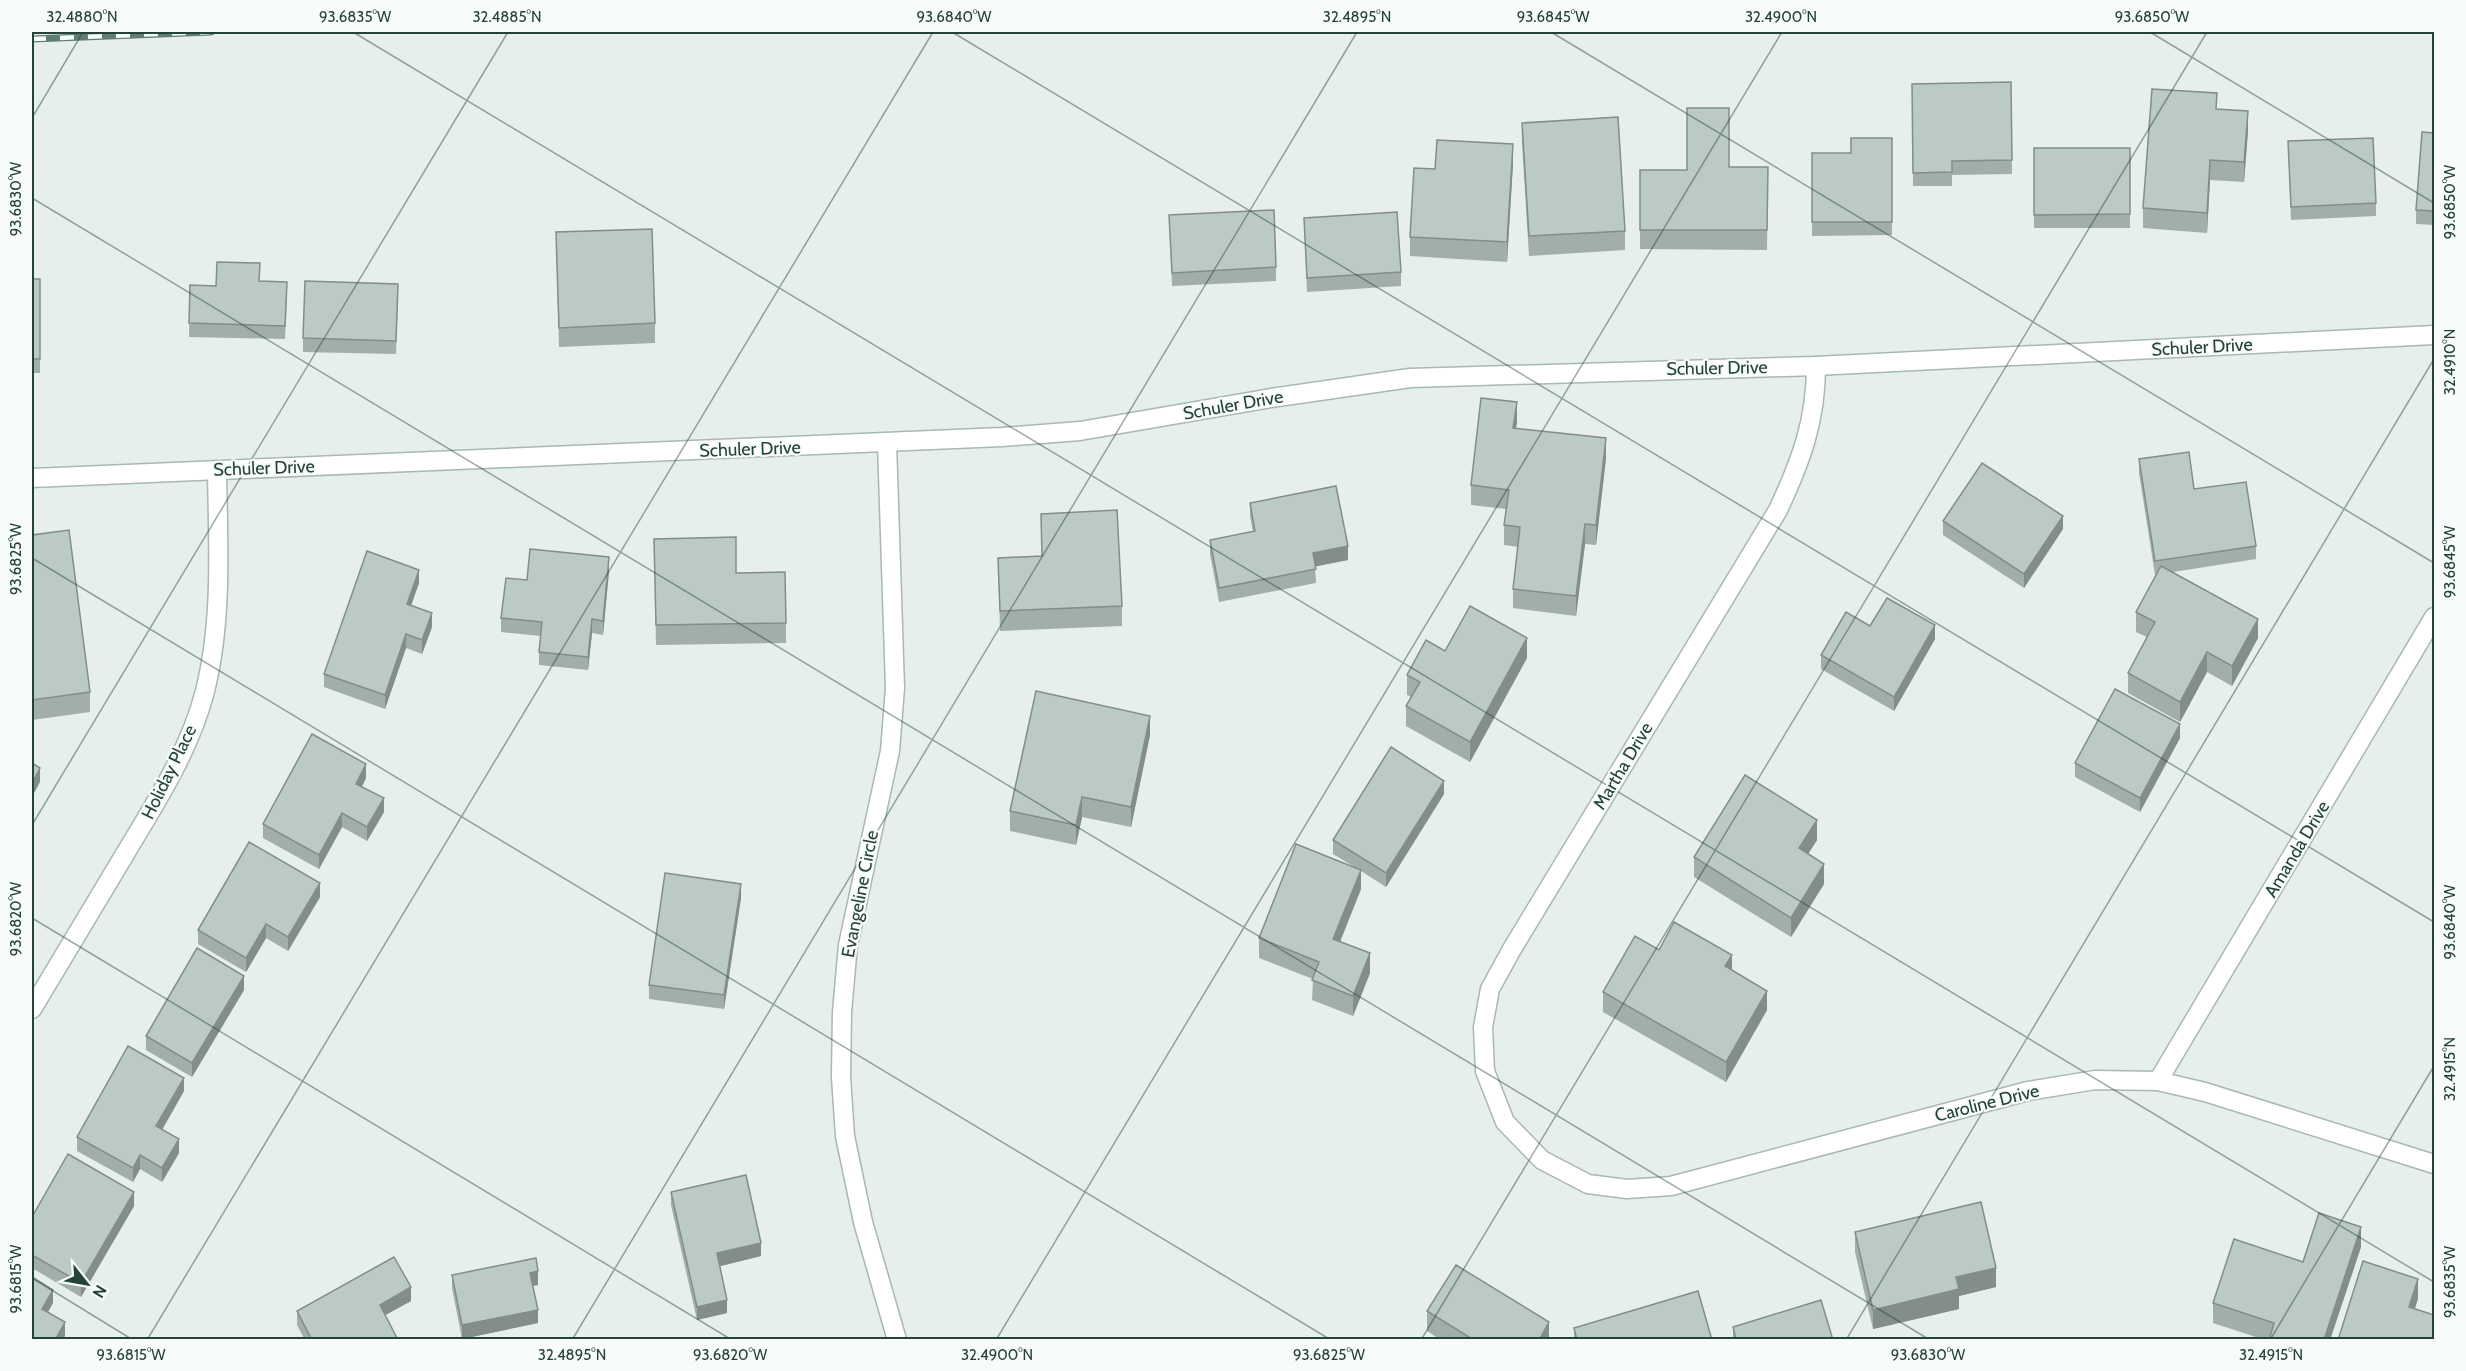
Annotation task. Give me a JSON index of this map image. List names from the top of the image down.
{
  "streets": {
    "street": [
      "Schuler Drive",
      "Martha Drive",
      "Holiday Place",
      "Amanda Drive",
      "Evangeline Circle",
      "Caroline Drive"
    ]
  },
  "crossings": [
    ["Schuler Drive", "Martha Drive"],
    ["Schuler Drive", "Holiday Place"],
    ["Schuler Drive", "Evangeline Circle"],
    ["Martha Drive", "Caroline Drive"],
    ["Amanda Drive", "Caroline Drive"]
  ],
  "north": "bottom right",
  "coordinates": [
    "32.4880°N",
    "93.6835°W",
    "32.4885°N",
    "93.6840°W",
    "32.4895°N",
    "93.6845°W",
    "32.4900°N",
    "93.6850°W",
    "93.6830°W",
    "32.4910°N",
    "93.6825°W",
    "93.6820°W",
    "32.4915°N",
    "93.6815°W"
  ]
}
